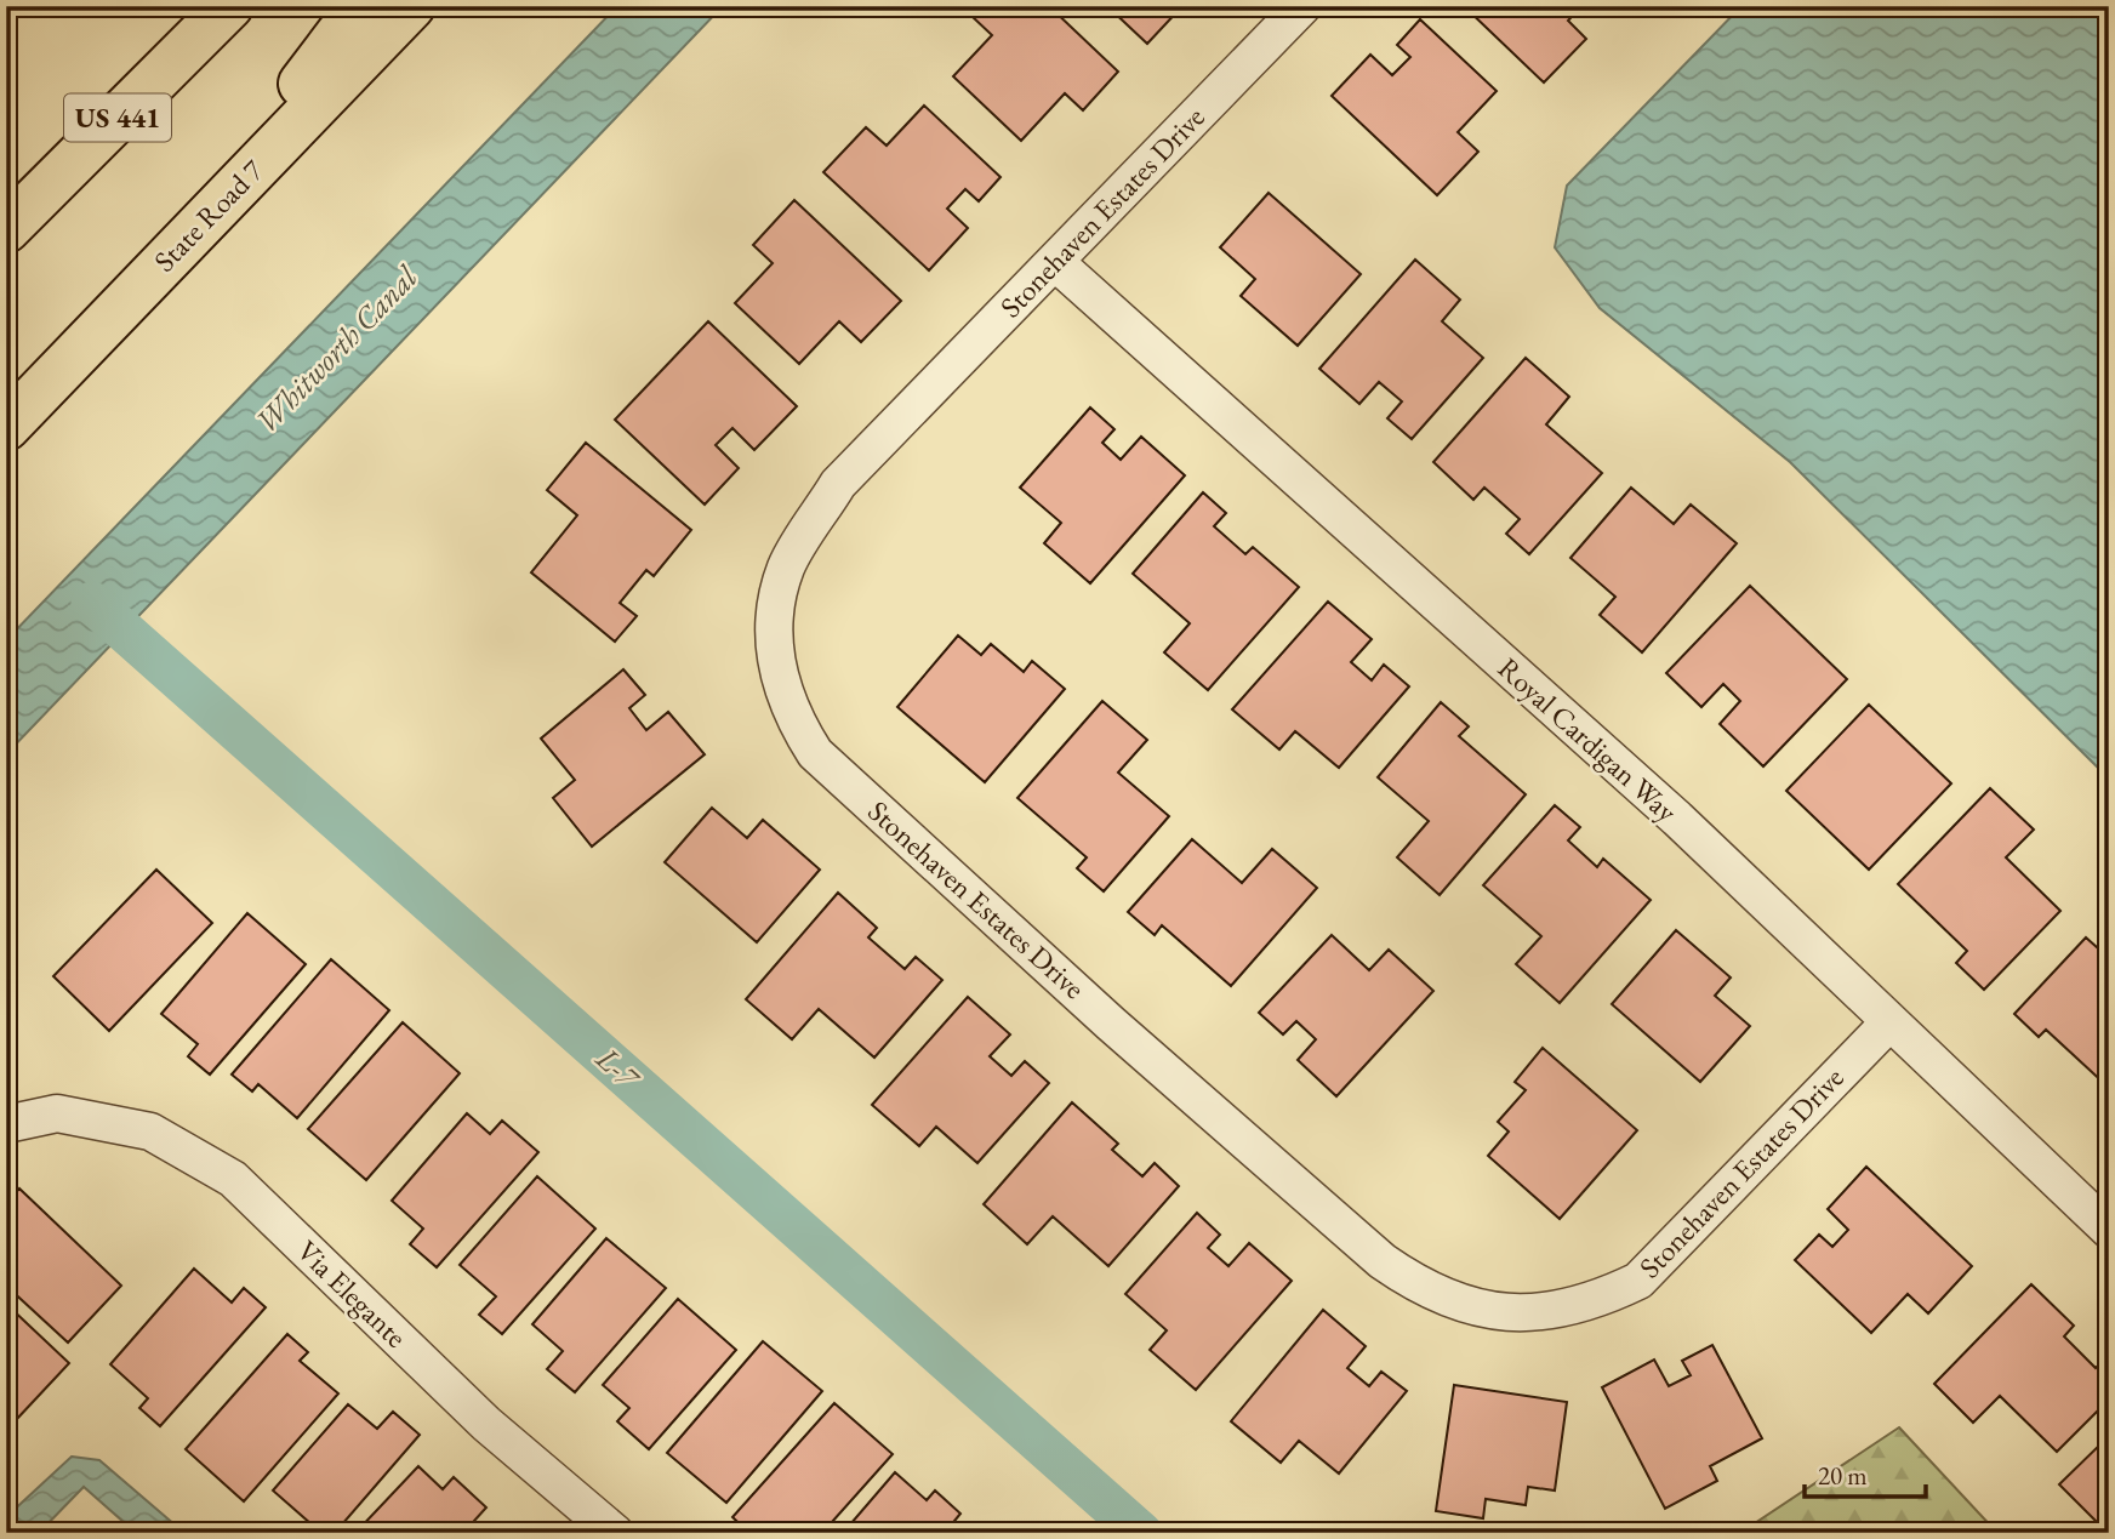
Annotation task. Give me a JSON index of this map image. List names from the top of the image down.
{
  "streets": {
    "main road": ["US 441", "State Road 7"],
    "street": ["Stonehaven Estates Drive", "Royal Cardigan Way", "Via Elegante"]
  },
  "crossings": [
    ["Stonehaven Estates Drive", "Royal Cardigan Way"]
  ],
  "water": ["Whitworth Canal", "L-7"],
  "scale_bar": "20 m"
}
